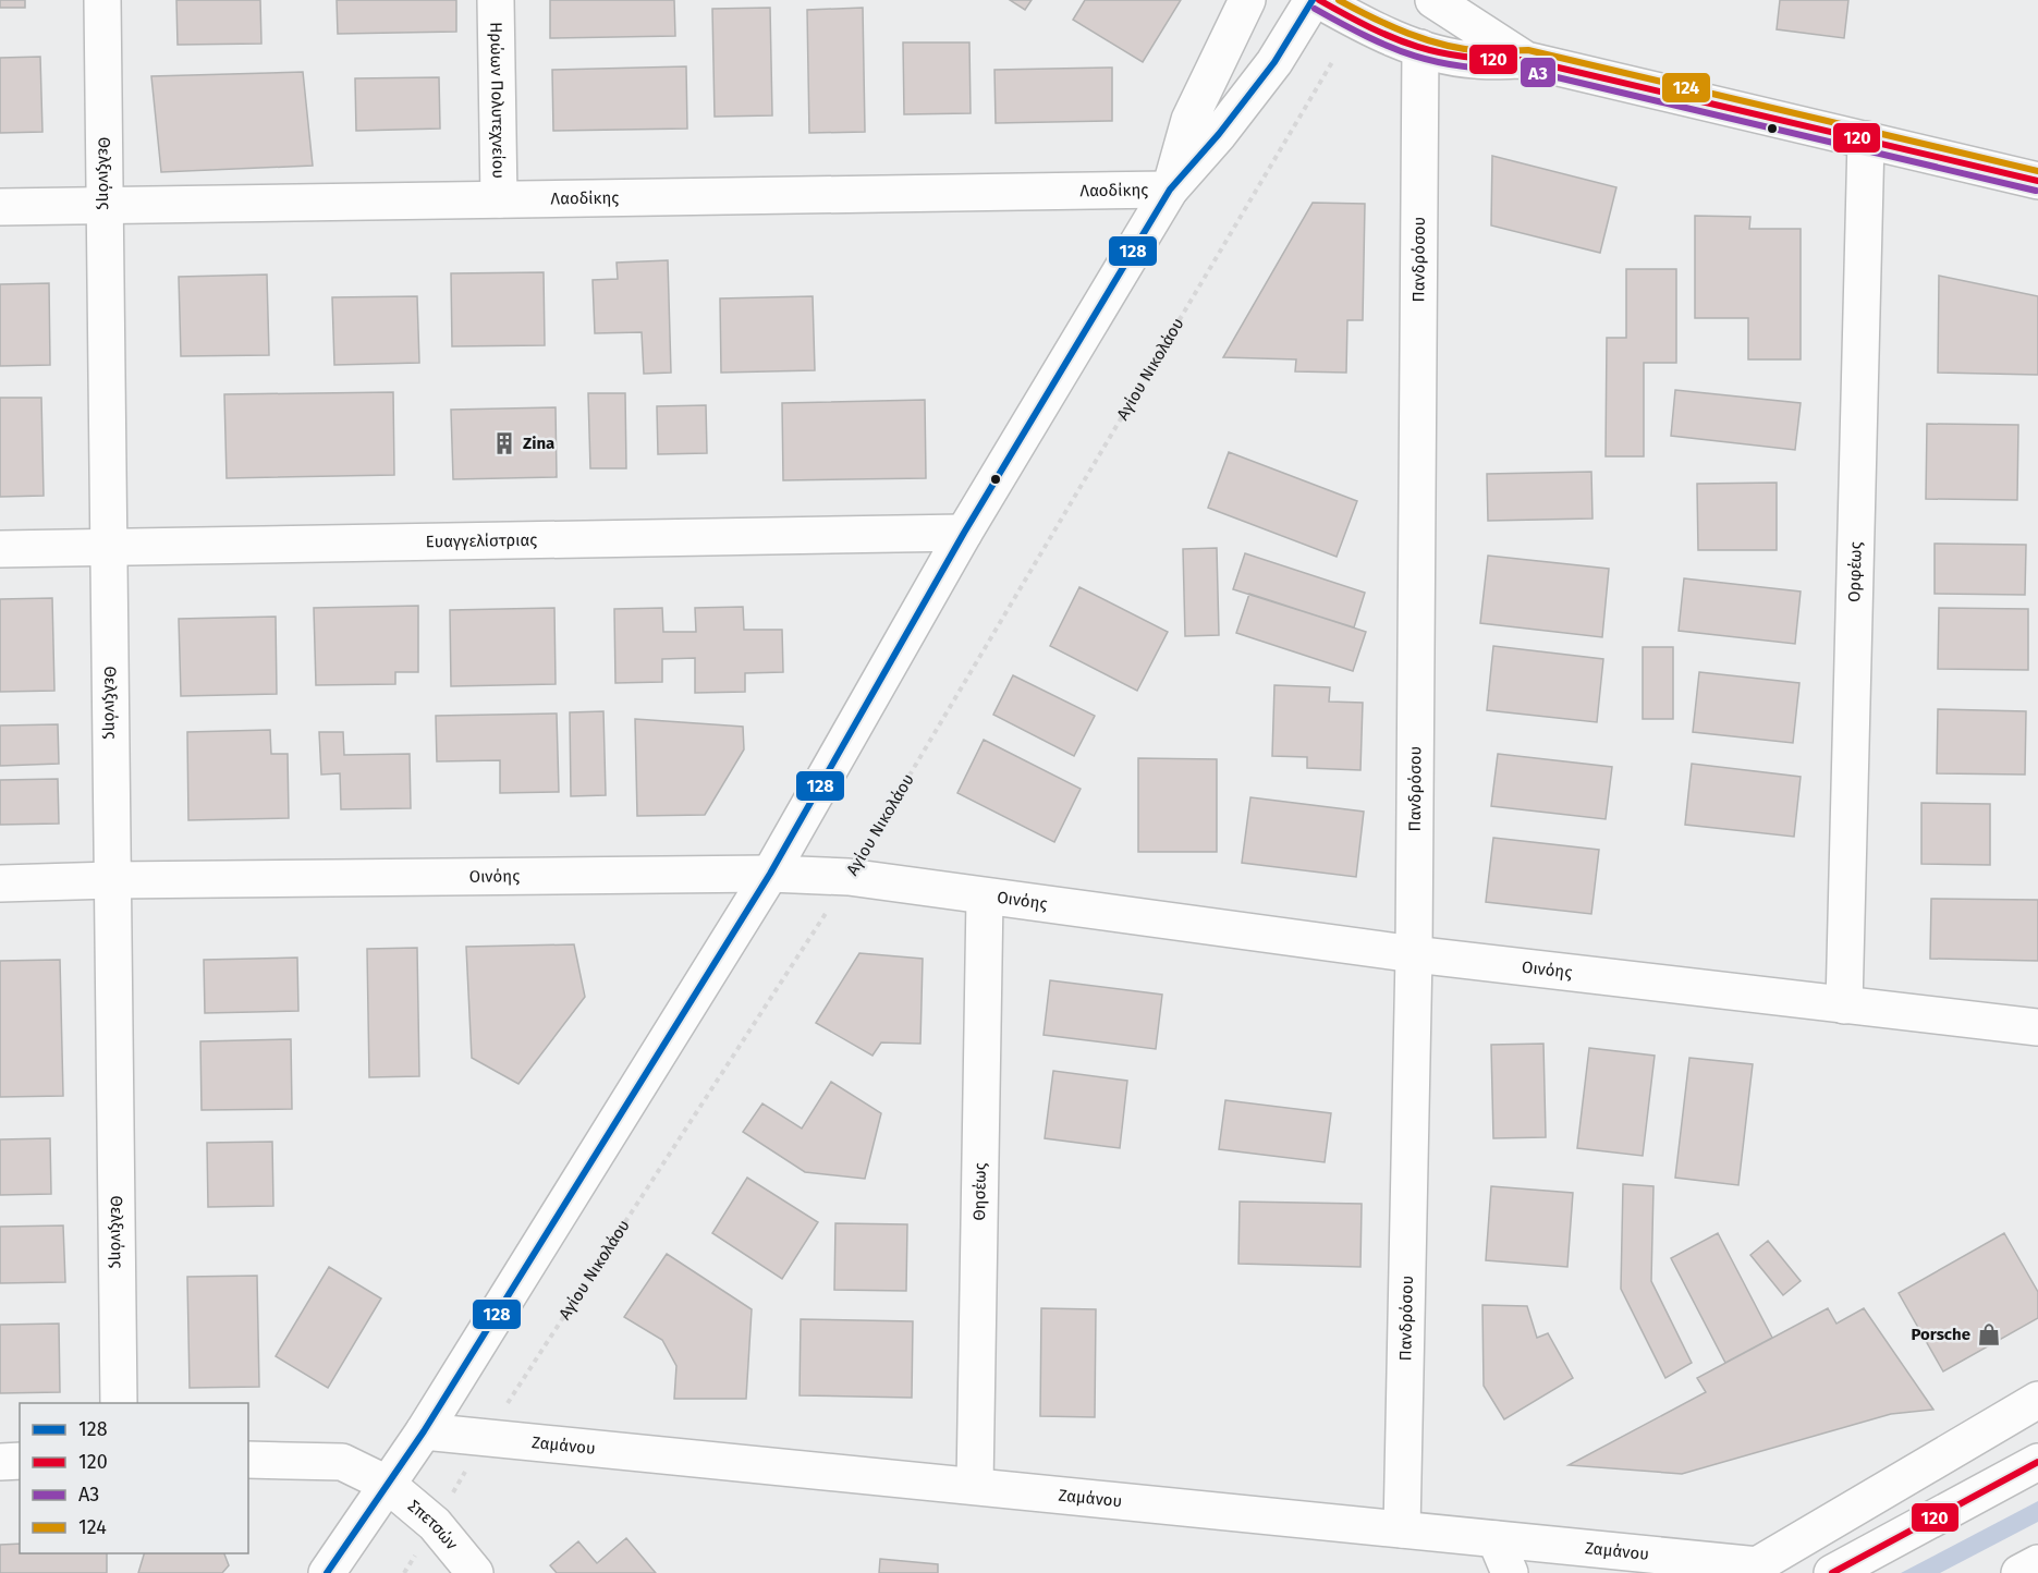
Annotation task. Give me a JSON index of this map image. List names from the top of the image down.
{
  "streets": {
    "street": [
      "Ηρώων Πολυτεχνείου",
      "Θελξινόης",
      "Λαοδίκης",
      "Πανδρόσου",
      "Ευαγγελίστριας",
      "Ορφέως",
      "Οινόης",
      "Θησέως",
      "Ζαμάνου",
      "Σπετσών"
    ],
    "path": ["Αγίου Νικολάου"]
  },
  "crossings": [
    ["Ηρώων Πολυτεχνείου", "Λαοδίκης"],
    ["Θελξινόης", "Λαοδίκης"],
    ["Θελξινόης", "Ευαγγελίστριας"],
    ["Θελξινόης", "Οινόης"],
    ["Πανδρόσου", "Οινόης"],
    ["Πανδρόσου", "Ζαμάνου"],
    ["Αγίου Νικολάου", "Οινόης"],
    ["Αγίου Νικολάου", "Ζαμάνου"],
    ["Αγίου Νικολάου", "Σπετσών"],
    ["Ορφέως", "Οινόης"],
    ["Οινόης", "Θησέως"],
    ["Θησέως", "Ζαμάνου"]
  ],
  "places": {
    "building": ["Zina"],
    "shop": ["Porsche"]
  },
  "lines": [
    "transit line 128",
    "transit line 120",
    "transit line 124",
    "transit line Α3"
  ],
  "legend": [
    "128",
    "120",
    "Α3",
    "124"
  ]
}
